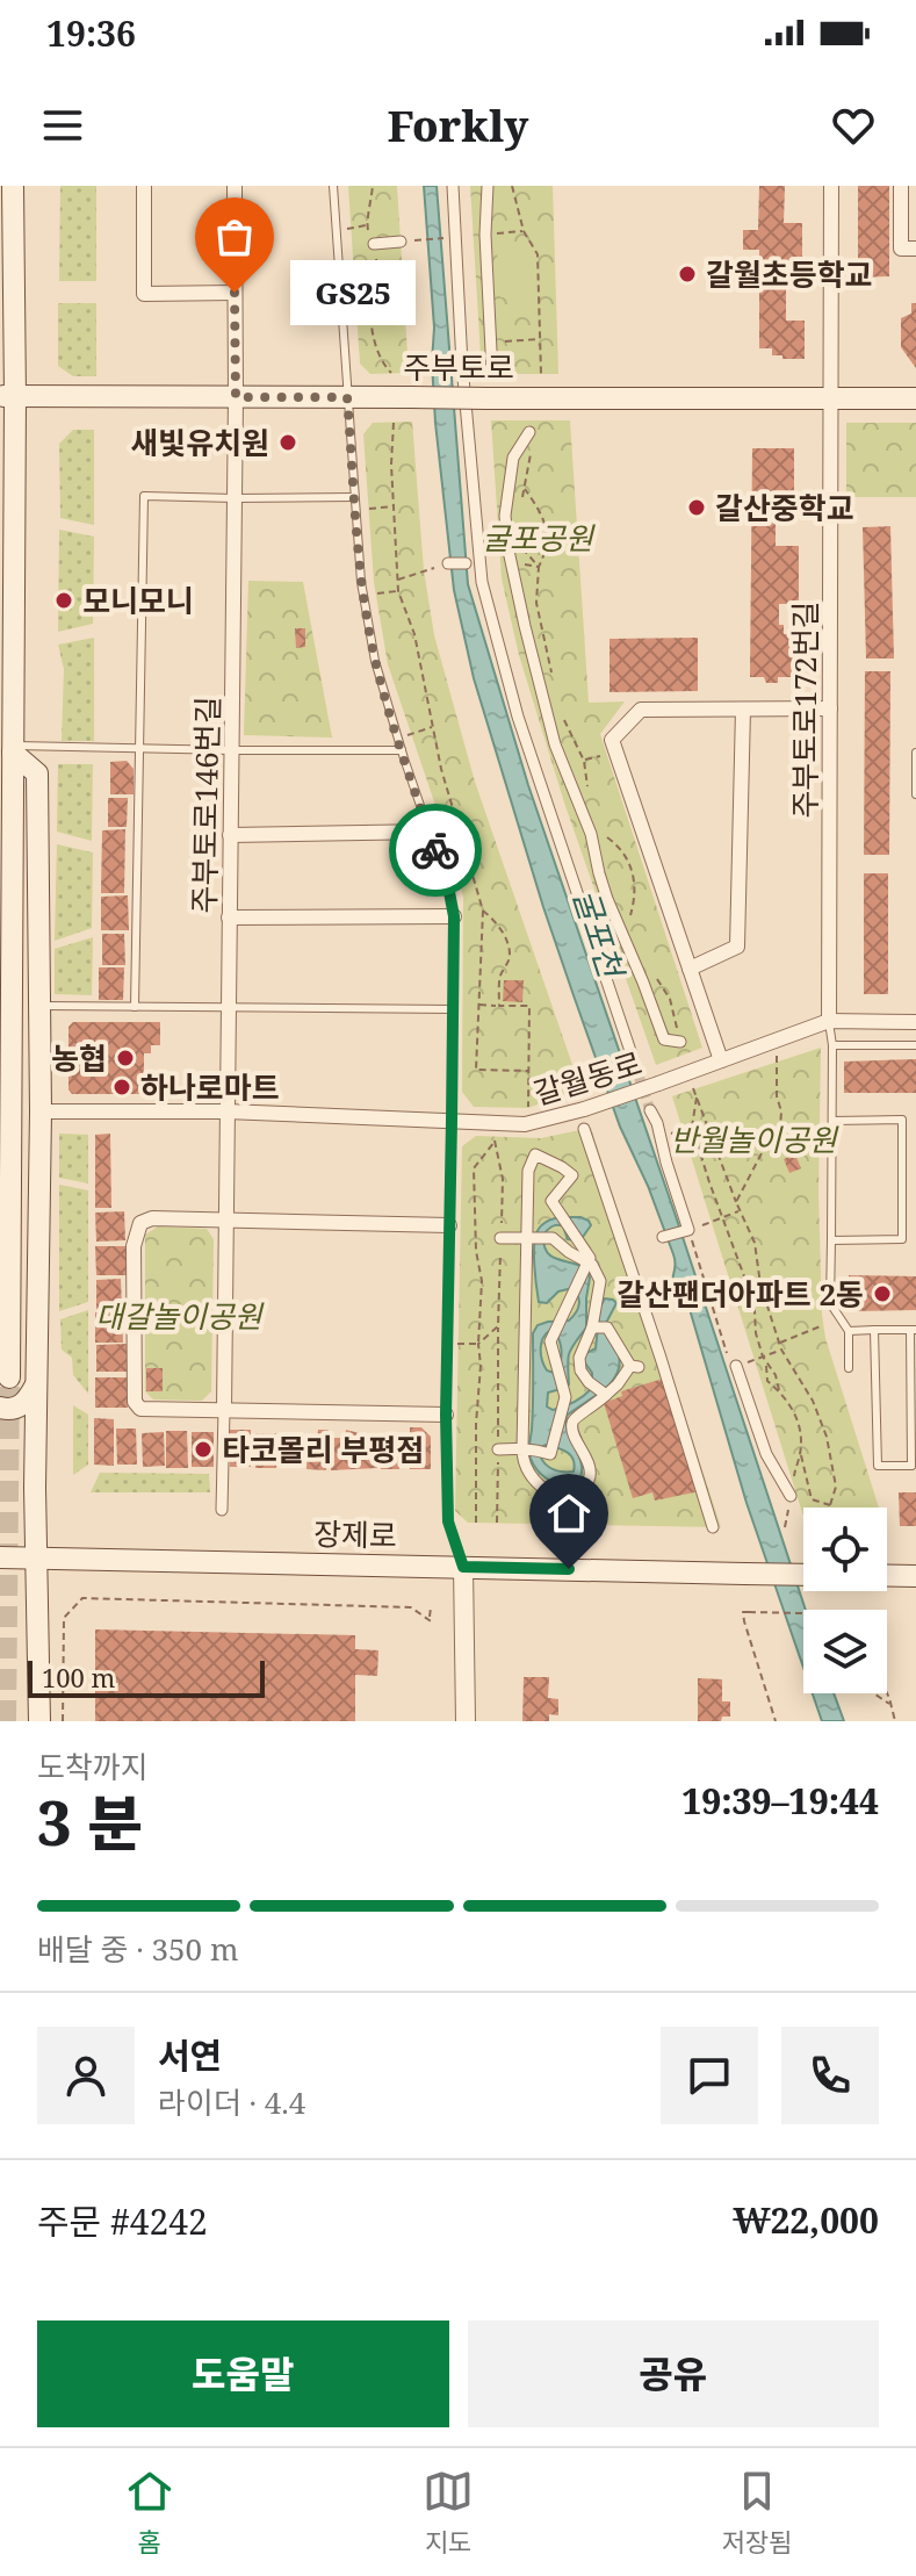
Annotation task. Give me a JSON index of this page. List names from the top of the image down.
{
  "streets": {
    "main road": ["주부토로", "장제로"],
    "street": ["주부토로172번길", "주부토로146번길", "갈월동로"]
  },
  "crossings": [
    ["주부토로", "주부토로172번길"],
    ["주부토로", "주부토로146번길"],
    ["주부토로172번길", "갈월동로"],
    ["주부토로146번길", "갈월동로"]
  ],
  "water": ["굴포천"],
  "parks": ["굴포공원", "반월놀이공원", "대갈놀이공원"],
  "places": [
    "갈월초등학교",
    "GS25",
    "새빛유치원",
    "갈산중학교",
    "모니모니",
    "농협",
    "하나로마트",
    "갈산팬더아파트 2동",
    "타코몰리 부평점"
  ],
  "scale_bar": "100 m",
  "page": {
    "status": "19:36",
    "header": "Forkly",
    "bubble": "GS25",
    "scale": "100 m",
    "heading": ["3 분", "도착까지", "19:39–19:44"],
    "panel": [
      "서연",
      "라이더 · 4.4",
      "주문 #4242",
      "₩22,000"
    ],
    "bar": "배달 중 · 350 m",
    "buttons": ["도움말", "공유"],
    "tabs": ["홈", "지도", "저장됨"]
  }
}
